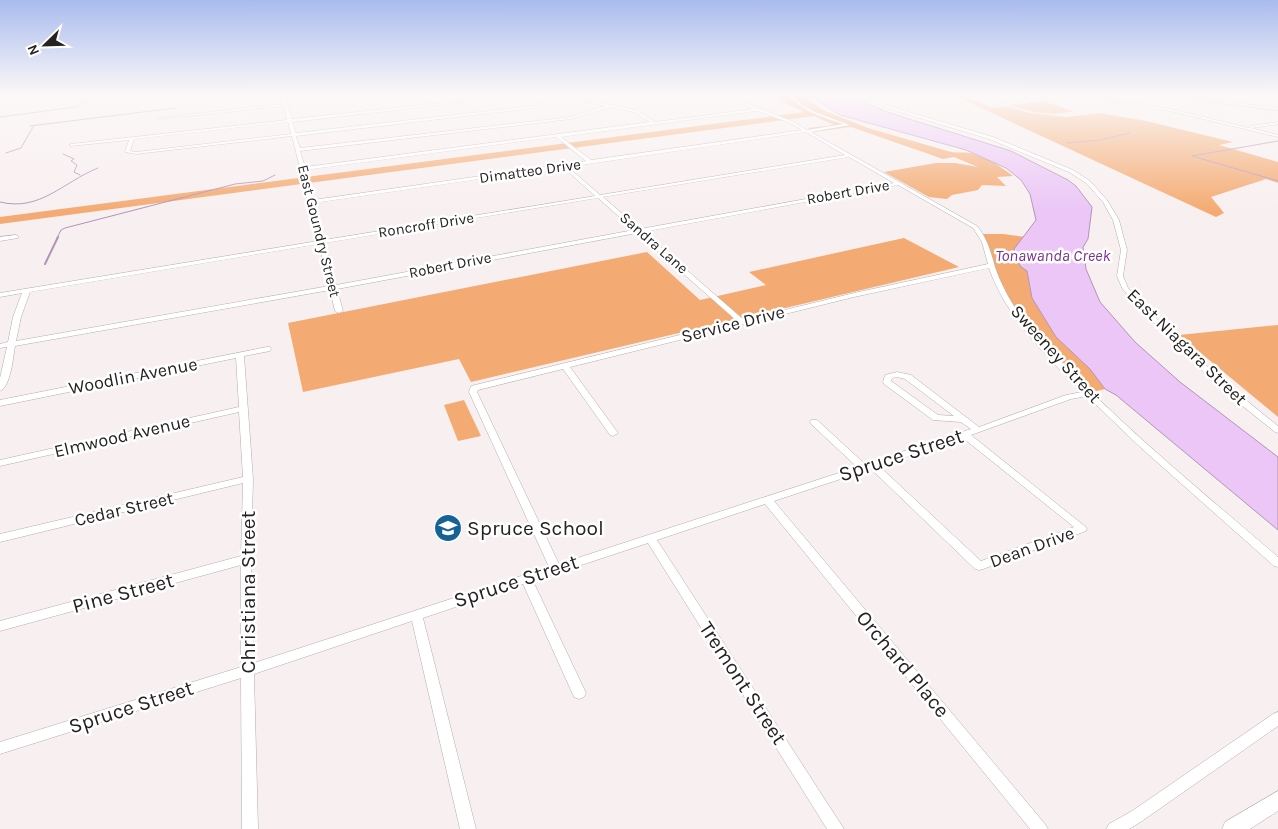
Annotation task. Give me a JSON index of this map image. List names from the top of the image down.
{
  "streets": {
    "street": [
      "Dimatteo Drive",
      "Robert Drive",
      "Roncroff Drive",
      "East Goundry Street",
      "Sandra Lane",
      "Service Drive",
      "East Niagara Street",
      "Sweeney Street",
      "Woodlin Avenue",
      "Elmwood Avenue",
      "Spruce Street",
      "Cedar Street",
      "Dean Drive",
      "Christiana Street",
      "Pine Street",
      "Orchard Place",
      "Tremont Street"
    ]
  },
  "crossings": [
    ["Dimatteo Drive", "East Goundry Street"],
    ["Dimatteo Drive", "Sandra Lane"],
    ["Robert Drive", "East Goundry Street"],
    ["Robert Drive", "Sandra Lane"],
    ["Robert Drive", "Sweeney Street"],
    ["Roncroff Drive", "East Goundry Street"],
    ["Roncroff Drive", "Sandra Lane"],
    ["Roncroff Drive", "Sweeney Street"],
    ["Sandra Lane", "Service Drive"],
    ["Service Drive", "Sweeney Street"],
    ["Service Drive", "Spruce Street"],
    ["Sweeney Street", "Spruce Street"],
    ["Woodlin Avenue", "Christiana Street"],
    ["Elmwood Avenue", "Christiana Street"],
    ["Spruce Street", "Dean Drive"],
    ["Spruce Street", "Christiana Street"],
    ["Spruce Street", "Orchard Place"],
    ["Spruce Street", "Tremont Street"],
    ["Cedar Street", "Christiana Street"],
    ["Christiana Street", "Pine Street"]
  ],
  "water": ["Tonawanda Creek"],
  "places": {
    "school or university": ["Spruce School"]
  },
  "north": "bottom left"
}
